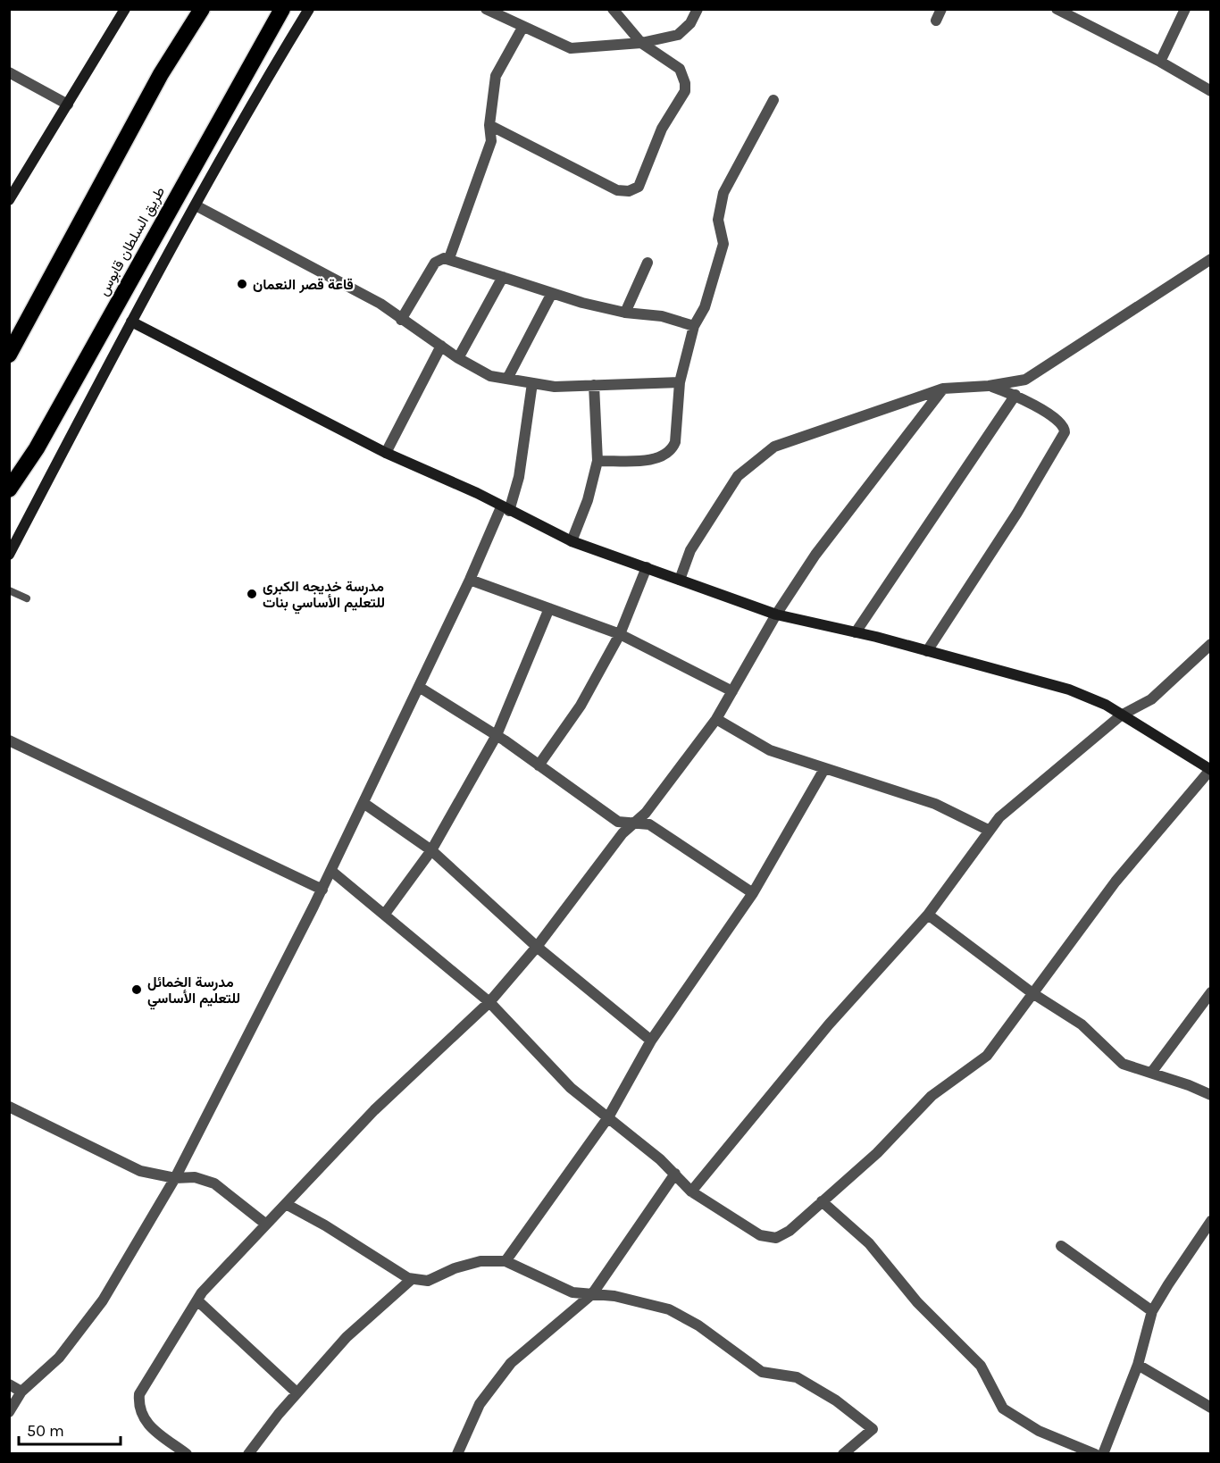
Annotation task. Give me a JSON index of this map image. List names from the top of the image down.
{
  "streets": {
    "highway": ["طريق السلطان قابوس"]
  },
  "places": ["قاعة قصر النعمان", "مدرسة خديجه الكبرى للتعليم الأساسي بنات", "مدرسة الخمائل للتعليم الأساسي"],
  "scale_bar": "50 m"
}
